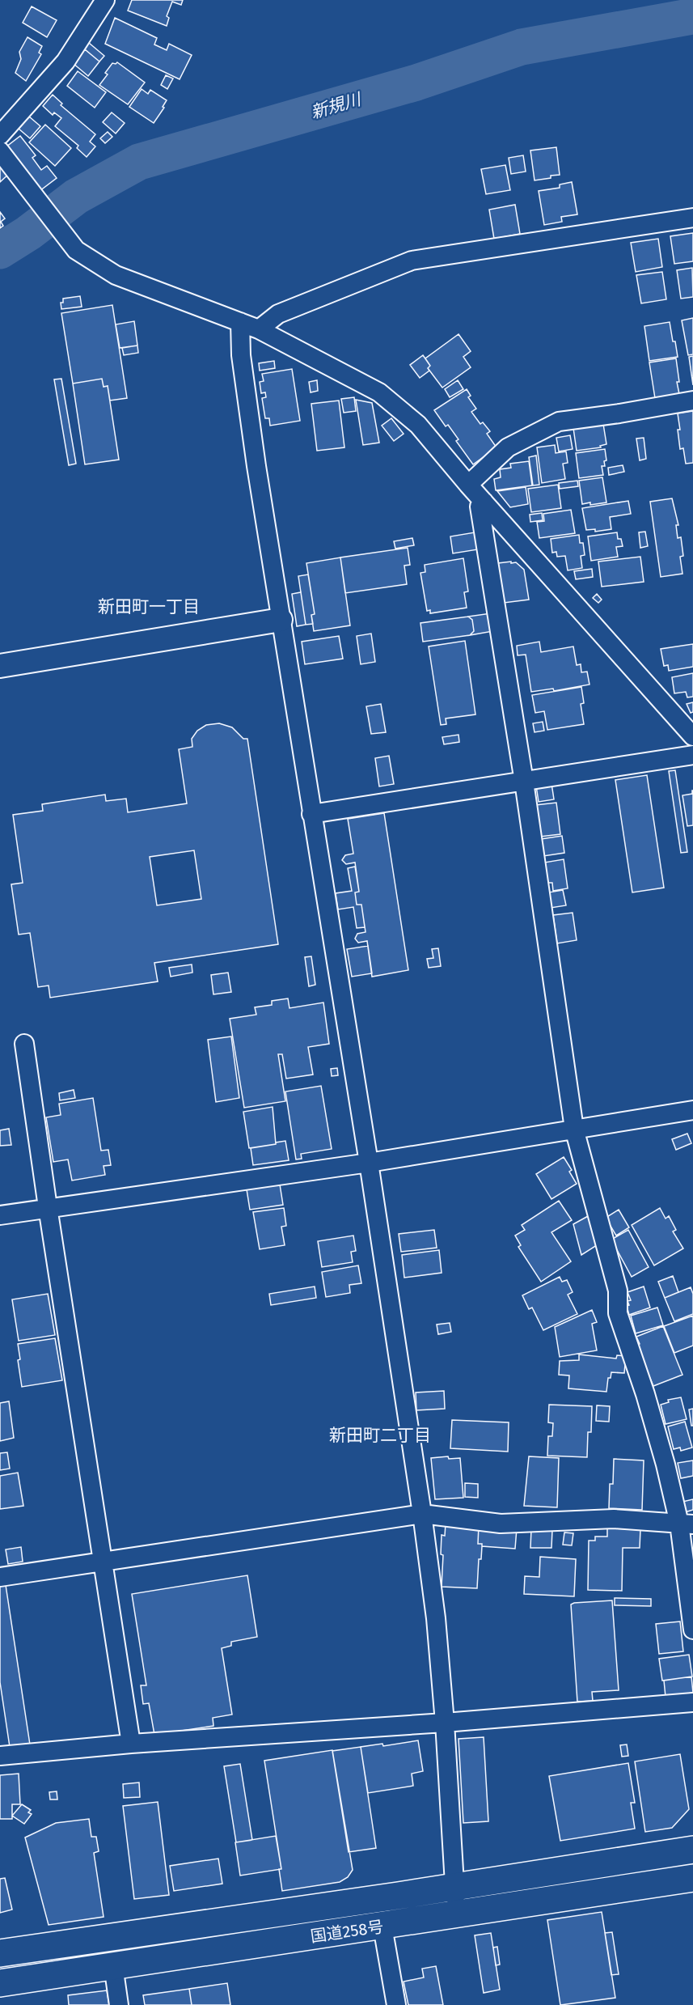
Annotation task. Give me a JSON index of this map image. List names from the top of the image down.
{
  "streets": {
    "highway": ["国道258号"]
  },
  "districts": ["新田町一丁目", "新田町二丁目"],
  "water": ["新規川"]
}
